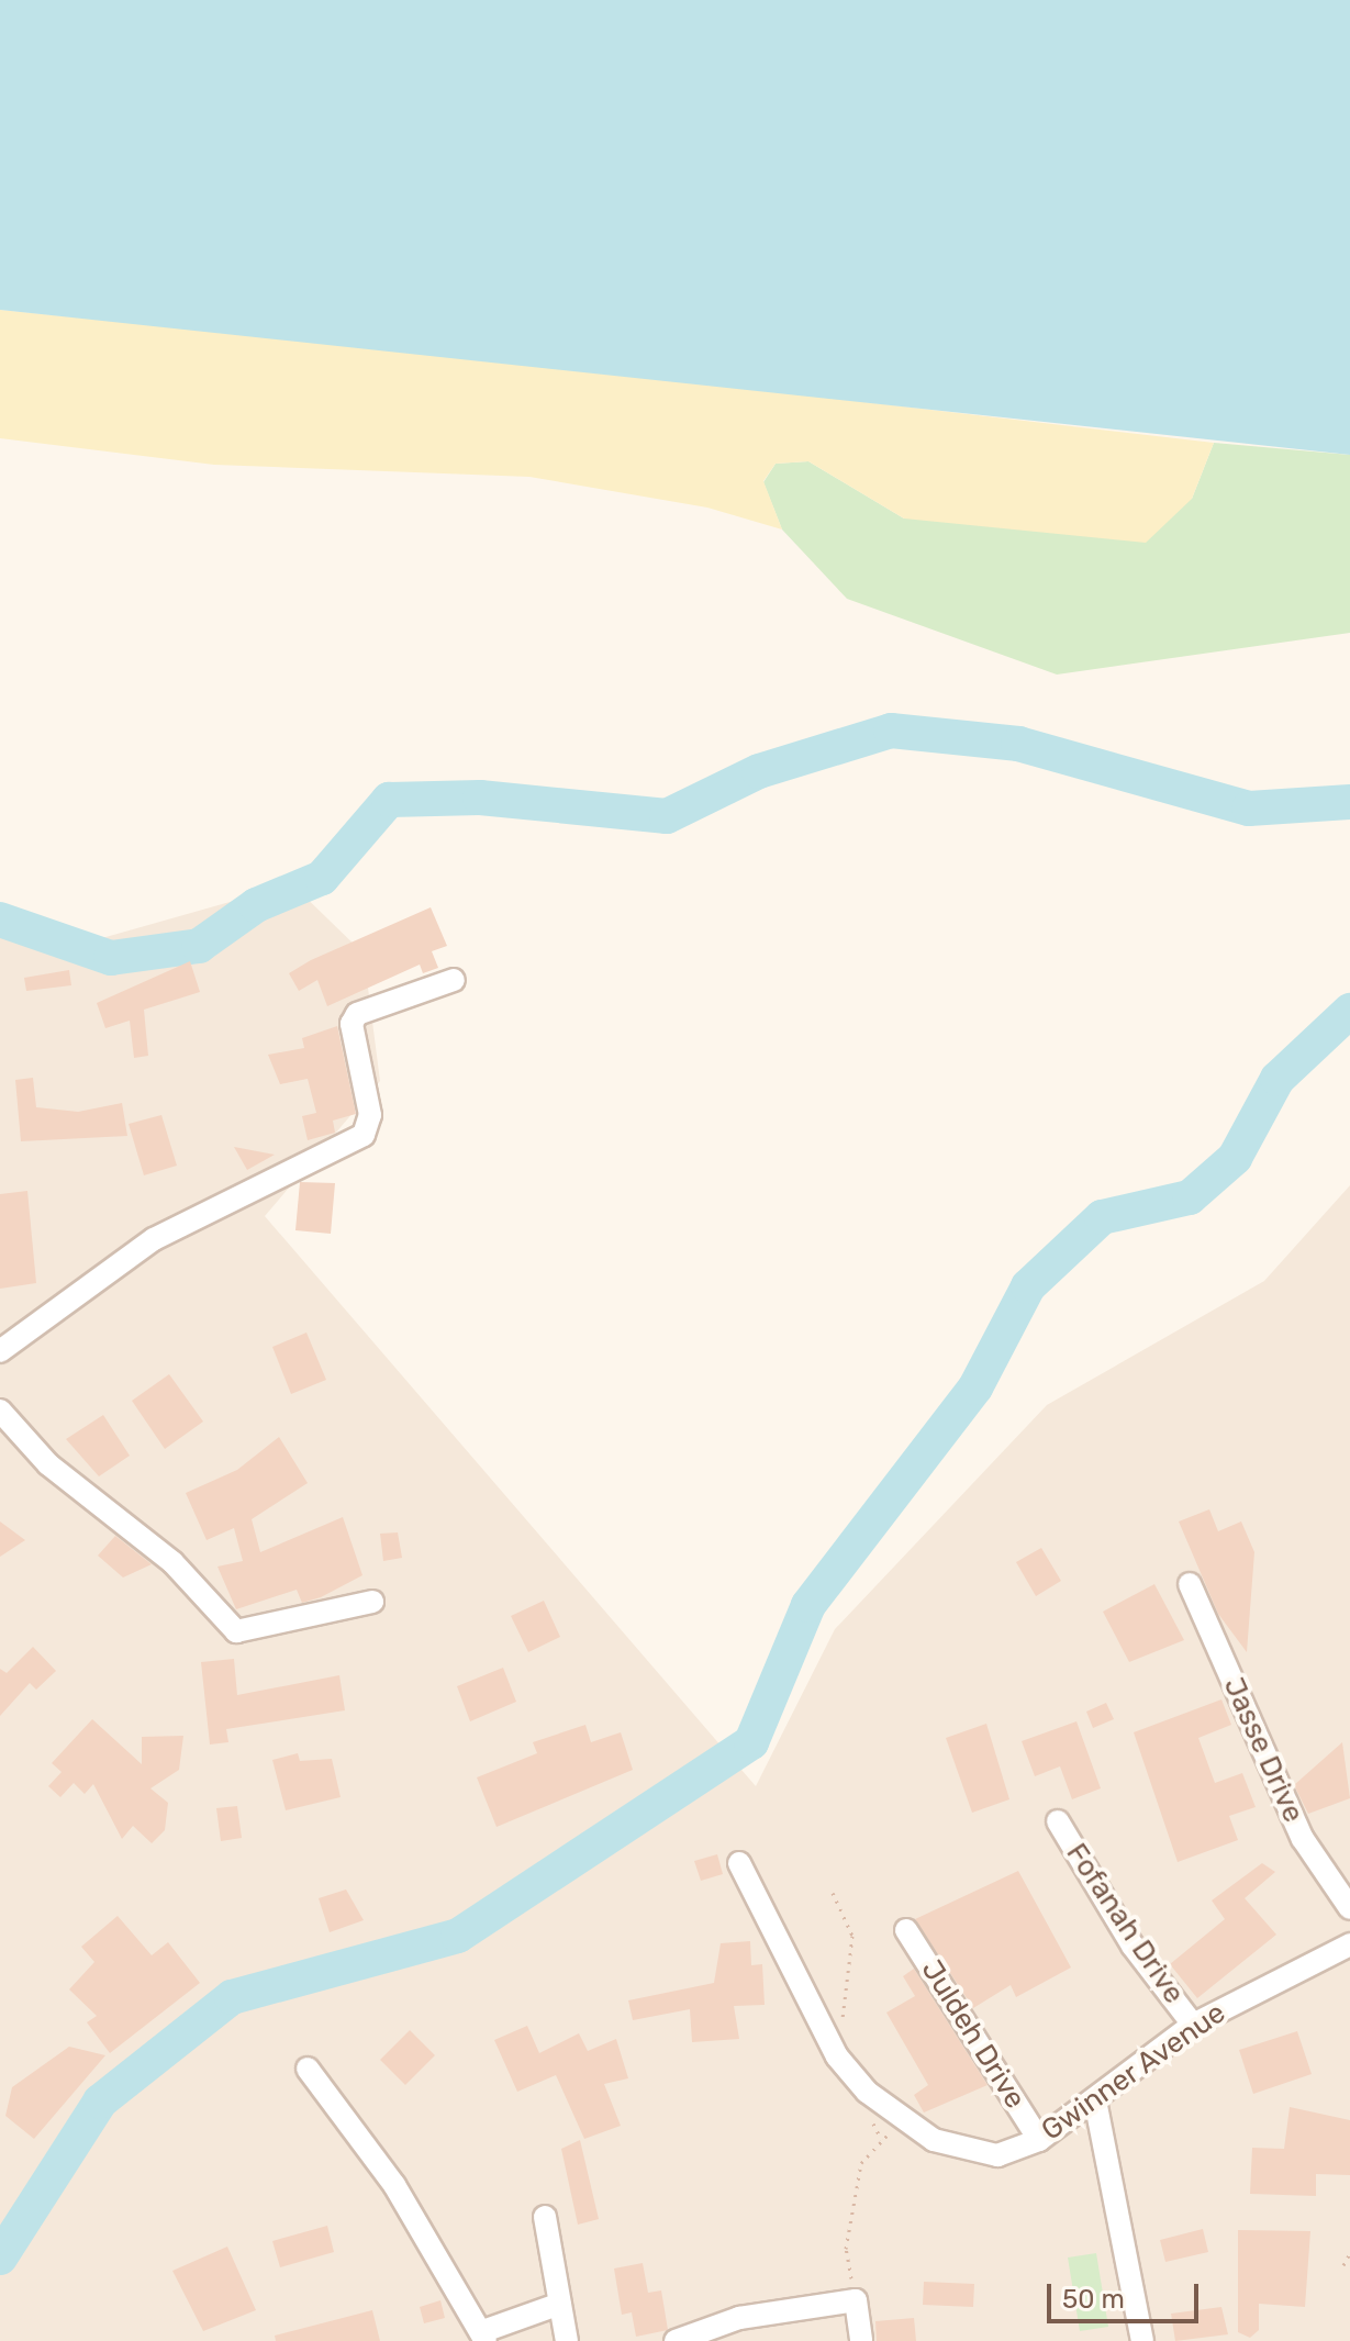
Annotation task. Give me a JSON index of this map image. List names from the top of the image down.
{
  "streets": {
    "street": [
      "Jasse Drive",
      "Fofanah Drive",
      "Juldeh Drive",
      "Gwinner Avenue"
    ]
  },
  "crossings": [
    ["Fofanah Drive", "Gwinner Avenue"],
    ["Juldeh Drive", "Gwinner Avenue"]
  ],
  "scale_bar": "50 m"
}
